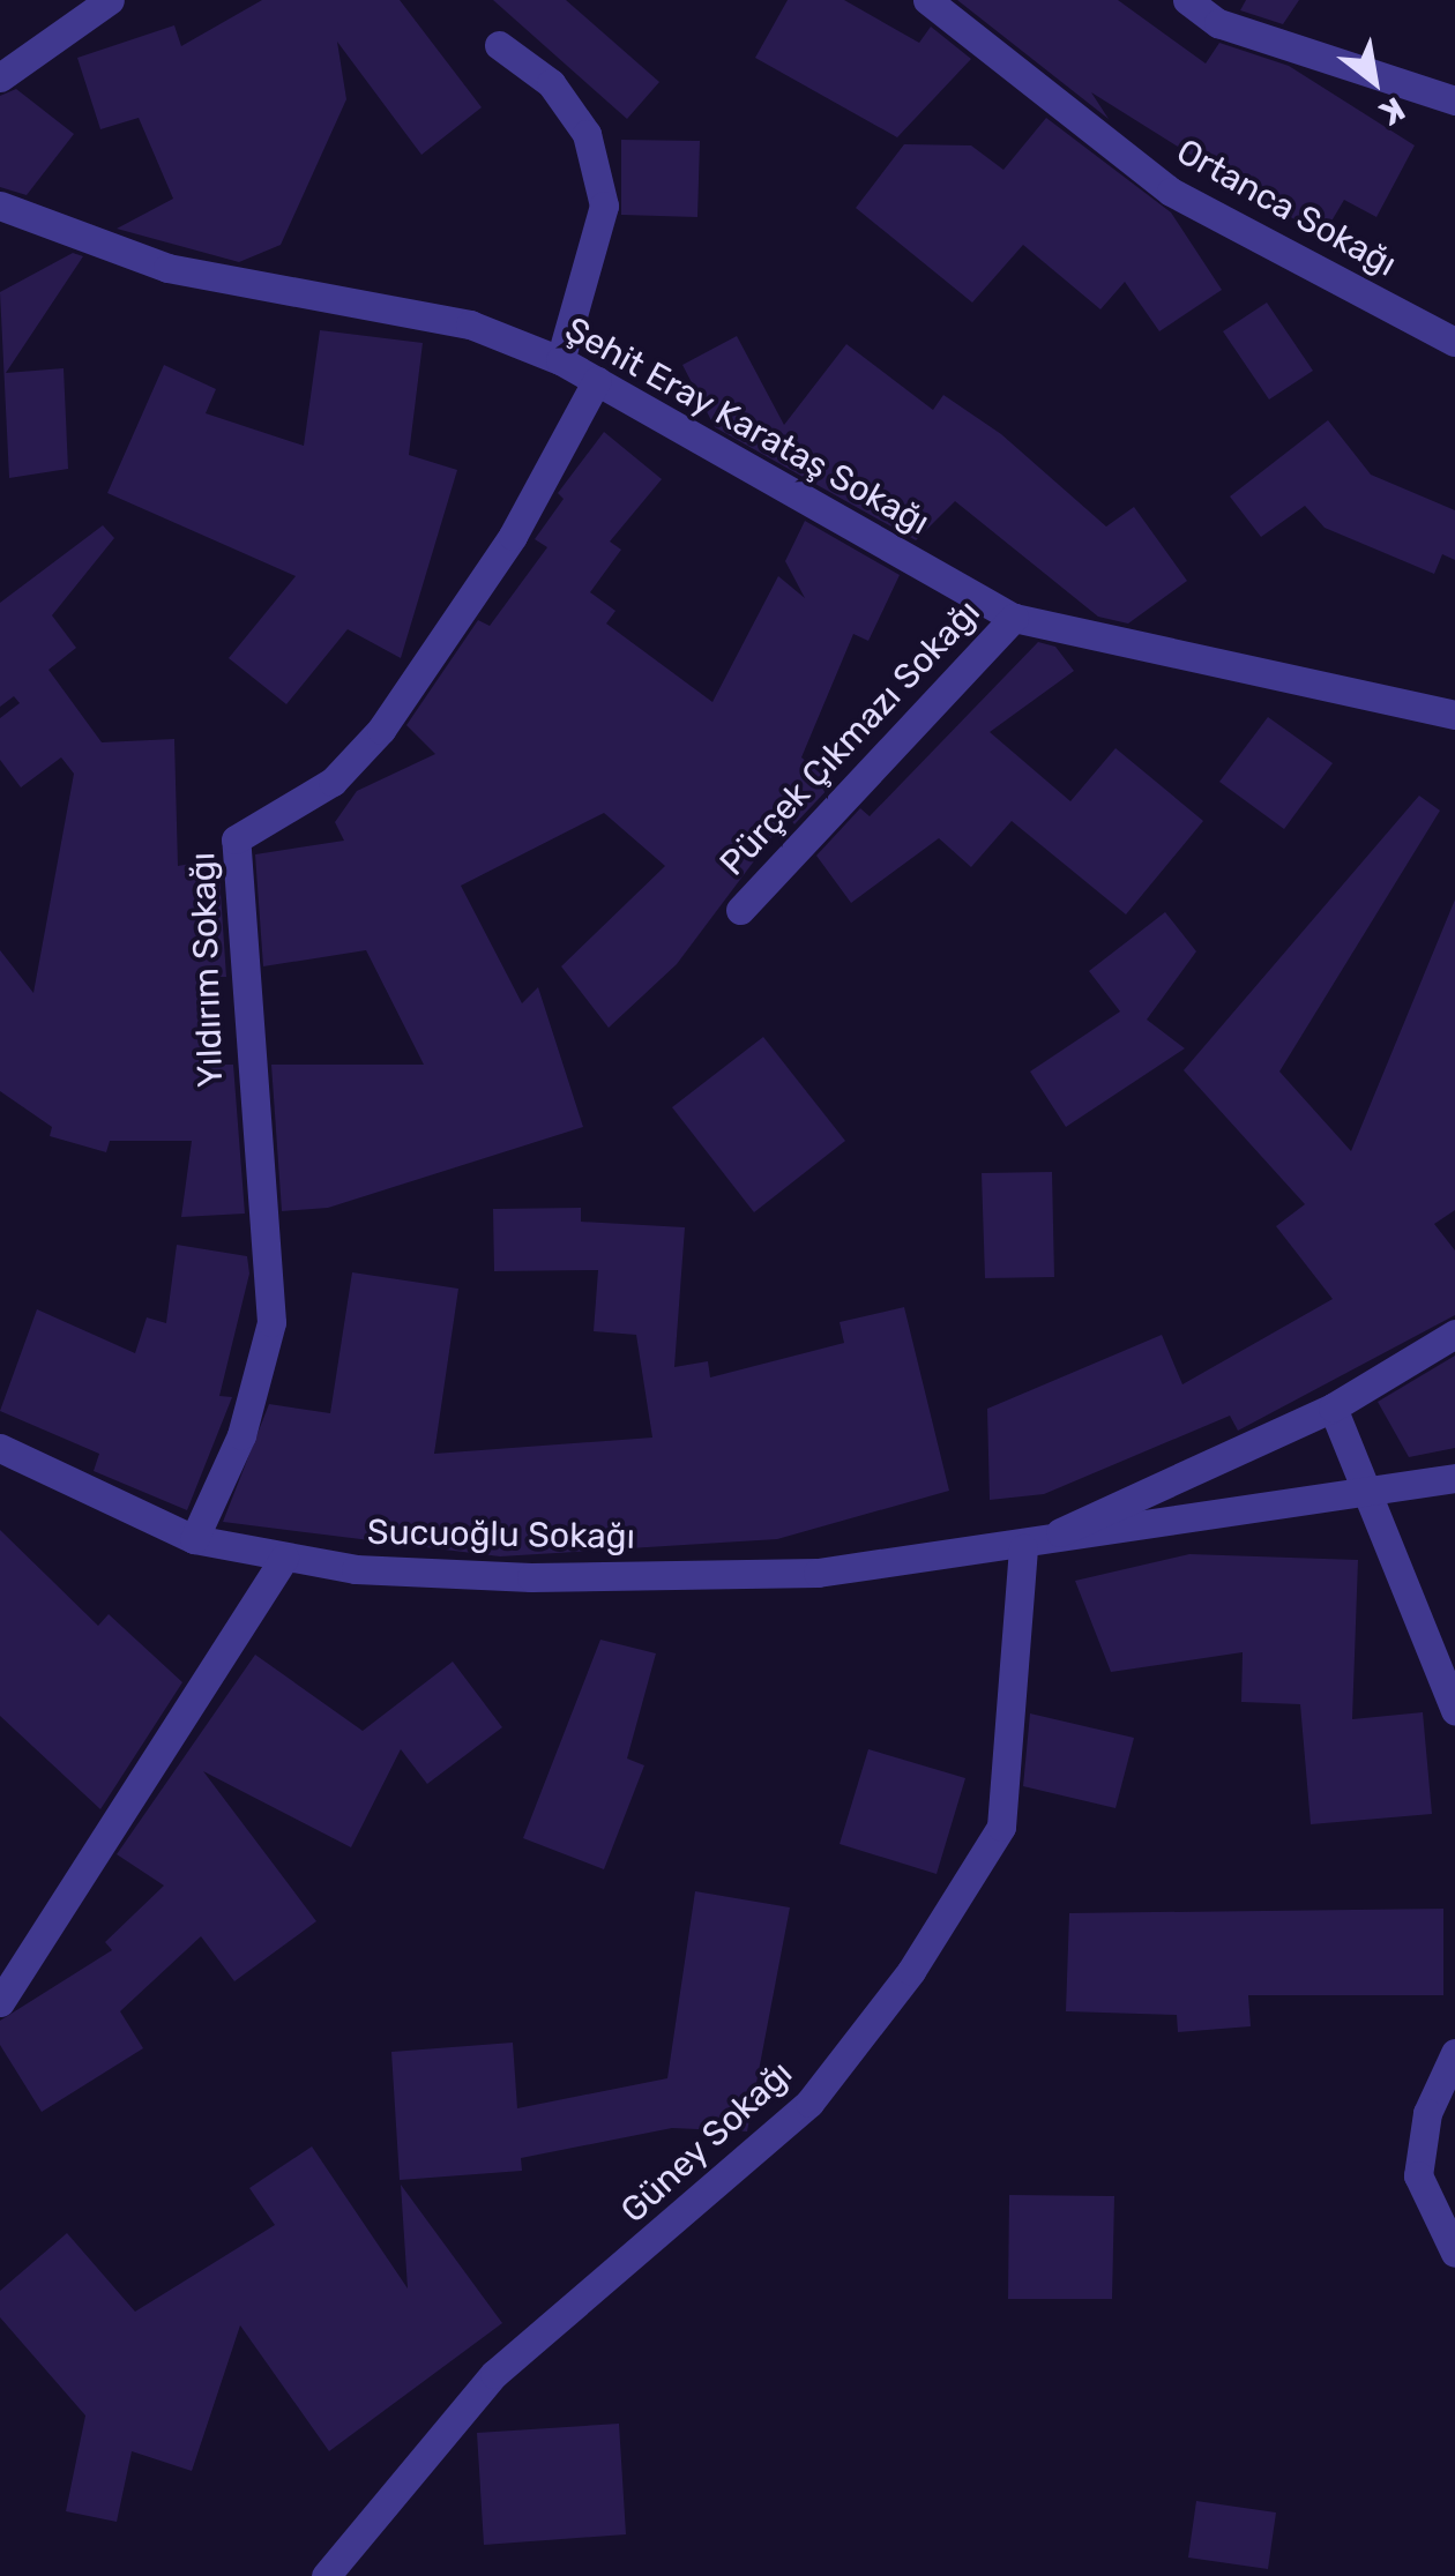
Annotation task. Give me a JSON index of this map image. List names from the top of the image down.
{
  "streets": {
    "street": [
      "Ortanca Sokağı",
      "Şehit Eray Karataş Sokağı",
      "Pürçek Çıkmazı Sokağı",
      "Yıldırım Sokağı",
      "Sucuoğlu Sokağı",
      "Güney Sokağı"
    ]
  },
  "crossings": [
    ["Şehit Eray Karataş Sokağı", "Pürçek Çıkmazı Sokağı"],
    ["Şehit Eray Karataş Sokağı", "Yıldırım Sokağı"],
    ["Yıldırım Sokağı", "Sucuoğlu Sokağı"],
    ["Sucuoğlu Sokağı", "Güney Sokağı"]
  ],
  "north": "bottom right"
}
